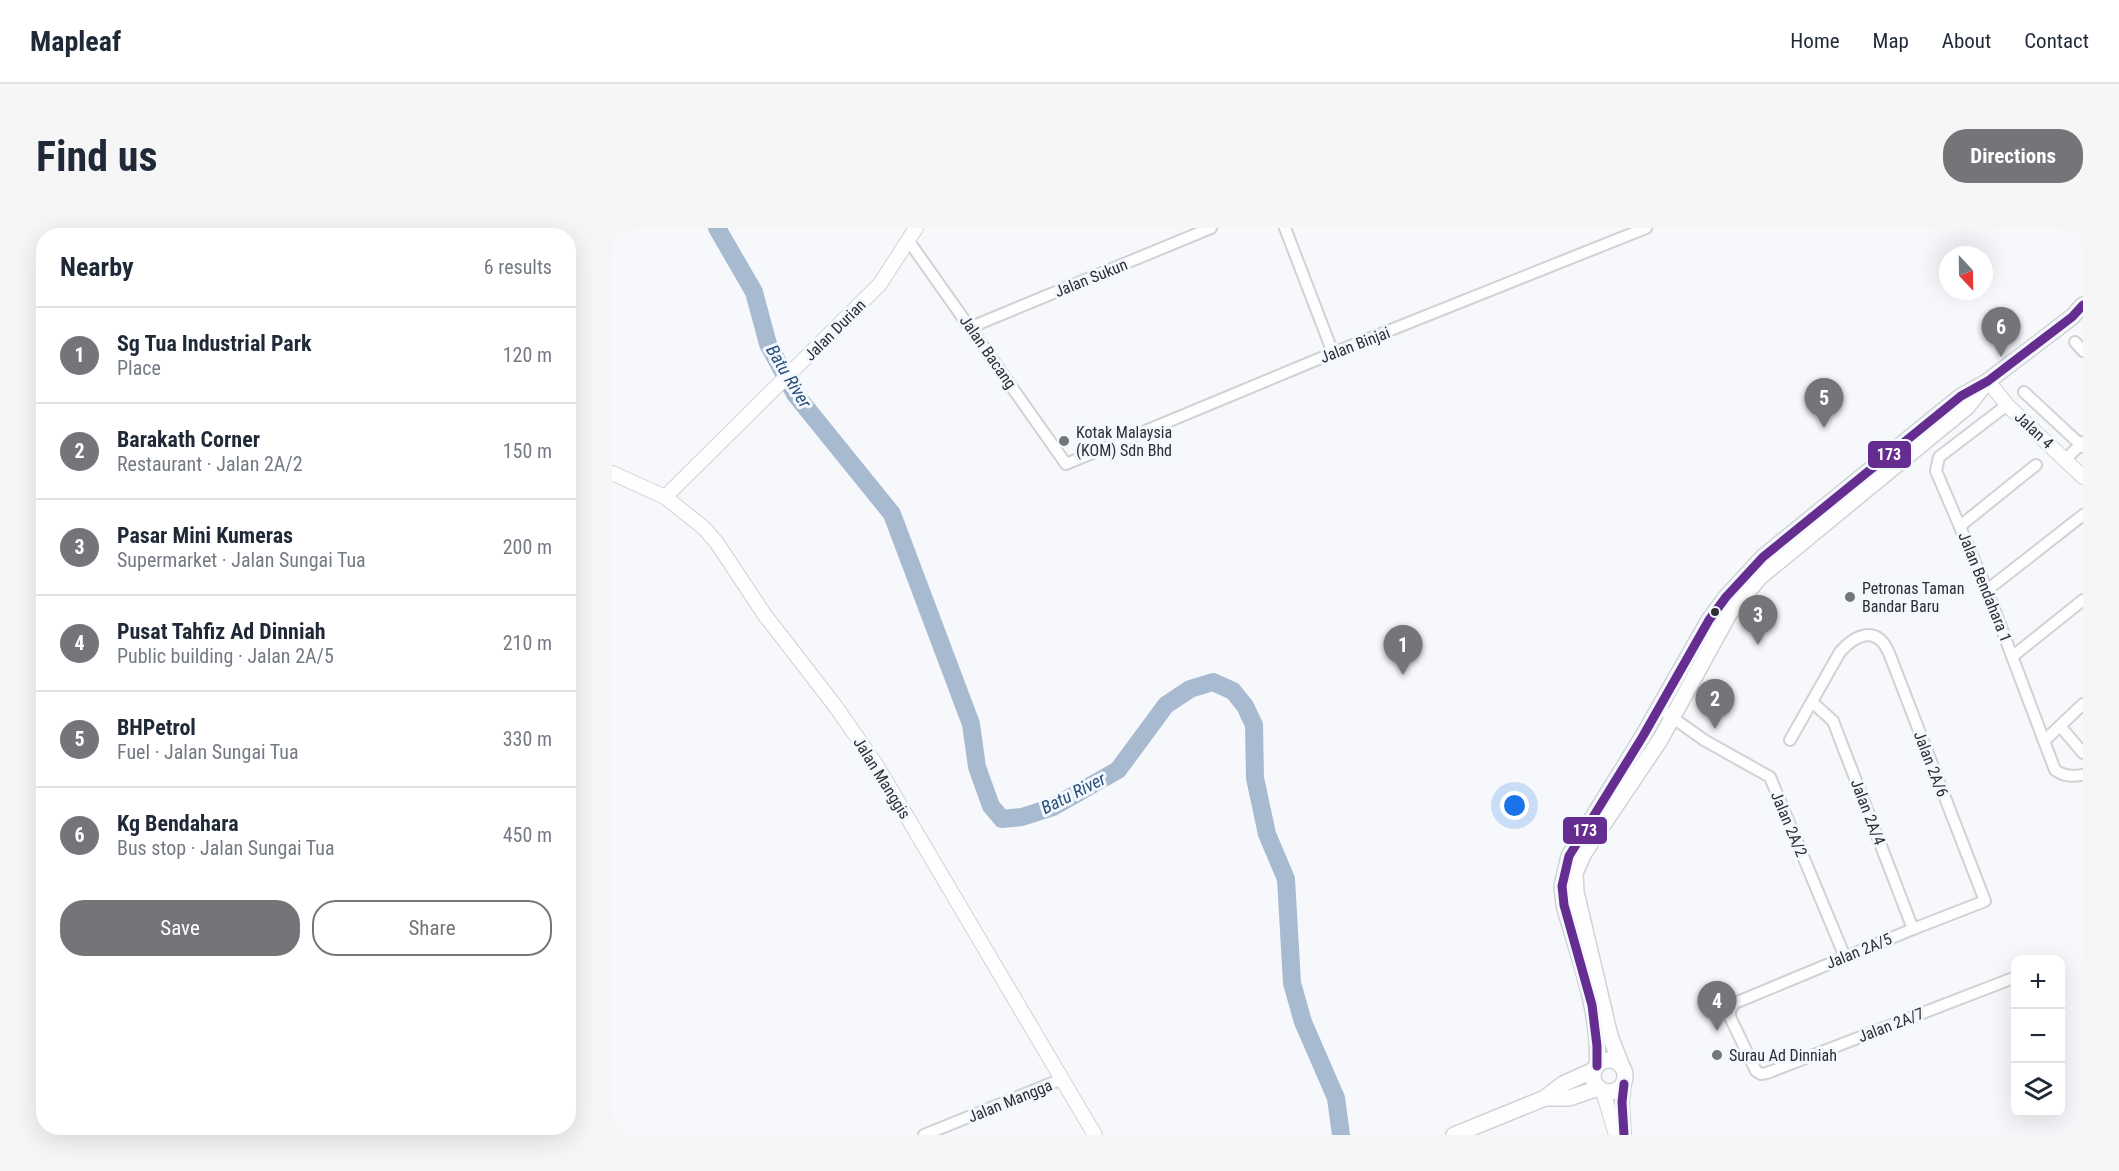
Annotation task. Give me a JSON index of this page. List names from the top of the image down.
{
  "streets": {
    "street": [
      "Jalan Sukun",
      "Jalan Durian",
      "Jalan Binjai",
      "Jalan Bacang",
      "Jalan 4",
      "Jalan Bendahara 1",
      "Jalan 2A/6",
      "Jalan Manggis",
      "Jalan 2A/4",
      "Jalan 2A/2",
      "Jalan 2A/5",
      "Jalan 2A/7",
      "Jalan Mangga"
    ]
  },
  "crossings": [
    ["Jalan Sukun", "Jalan Bacang"],
    ["Jalan Durian", "Jalan Bacang"],
    ["Jalan Durian", "Jalan Manggis"],
    ["Jalan Binjai", "Jalan Bacang"],
    ["Jalan 4", "Jalan Bendahara 1"],
    ["Jalan 2A/6", "Jalan 2A/4"],
    ["Jalan 2A/6", "Jalan 2A/5"],
    ["Jalan Manggis", "Jalan Mangga"],
    ["Jalan 2A/4", "Jalan 2A/5"],
    ["Jalan 2A/2", "Jalan 2A/5"],
    ["Jalan 2A/5", "Jalan 2A/7"]
  ],
  "water": ["Batu River"],
  "places": ["Kotak Malaysia (KOM) Sdn Bhd", "Petronas Taman Bandar Baru", "Surau Ad Dinniah"],
  "lines": ["transit line 173"],
  "north": "bottom",
  "page": {
    "header": "Mapleaf",
    "nav": [
      "Home",
      "Map",
      "About",
      "Contact"
    ],
    "buttons": [
      "Directions",
      ["Save", "Share"]
    ],
    "title": "Find us",
    "heading": ["Nearby", "6 results"],
    "list": [
      {
        "mark": "1",
        "name": "Sg Tua Industrial Park",
        "note": "Place",
        "value": "120 m"
      },
      {
        "mark": "2",
        "name": "Barakath Corner",
        "note": "Restaurant · Jalan 2A/2",
        "value": "150 m"
      },
      {
        "mark": "3",
        "name": "Pasar Mini Kumeras",
        "note": "Supermarket · Jalan Sungai Tua",
        "value": "200 m"
      },
      {
        "mark": "4",
        "name": "Pusat Tahfiz Ad Dinniah",
        "note": "Public building · Jalan 2A/5",
        "value": "210 m"
      },
      {
        "mark": "5",
        "name": "BHPetrol",
        "note": "Fuel · Jalan Sungai Tua",
        "value": "330 m"
      },
      {
        "mark": "6",
        "name": "Kg Bendahara",
        "note": "Bus stop · Jalan Sungai Tua",
        "value": "450 m"
      }
    ],
    "pins": [
      "6",
      "5",
      "3",
      "1",
      "2",
      "4"
    ],
    "map_buttons": ["+", "−"]
  }
}
